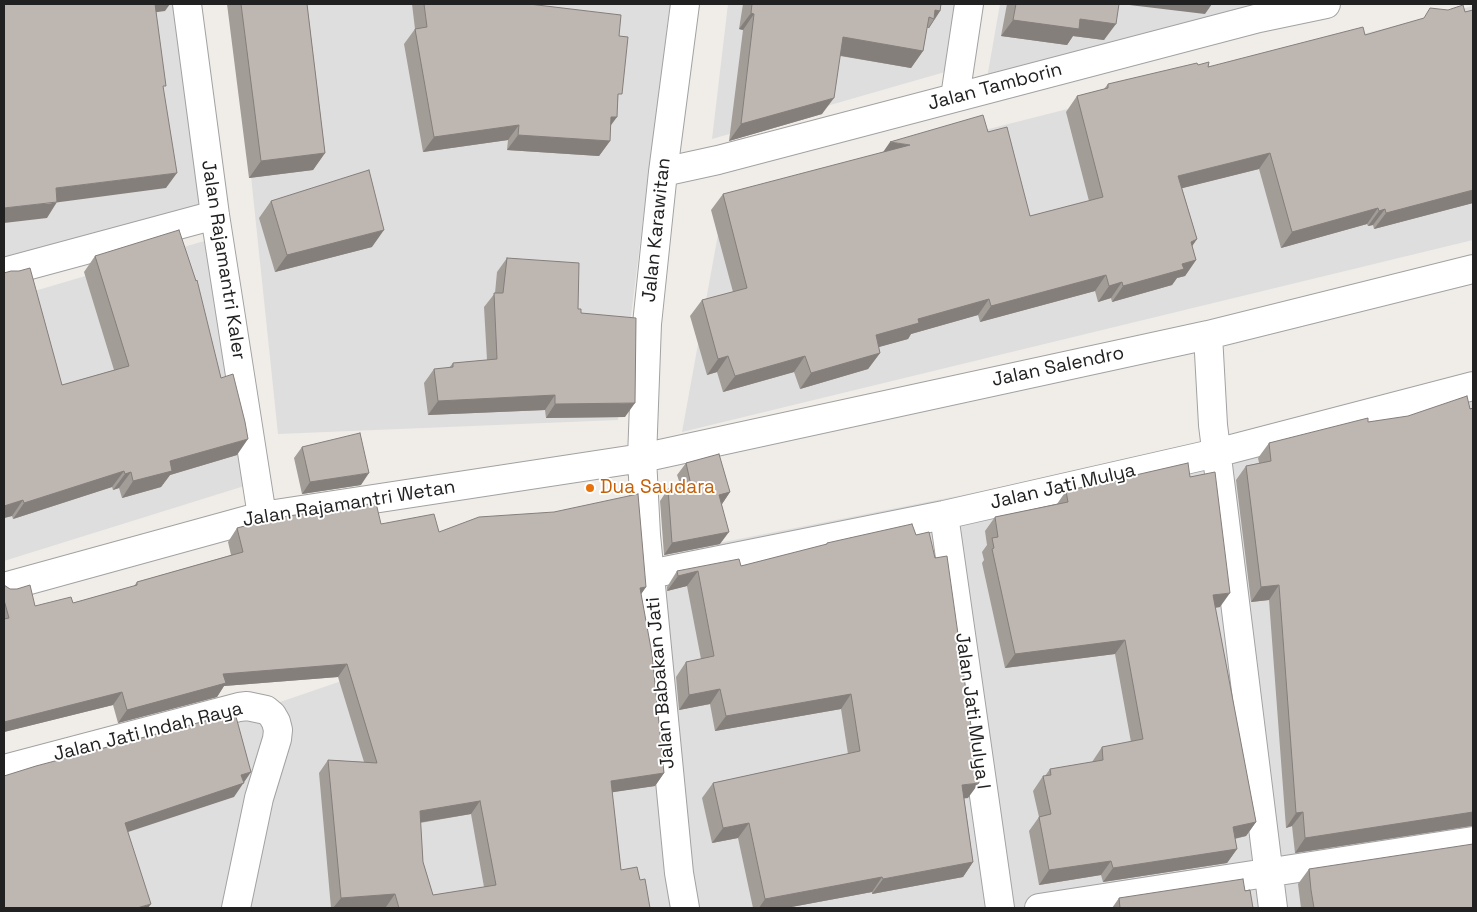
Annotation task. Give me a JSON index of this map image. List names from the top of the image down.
{
  "streets": {
    "street": [
      "Jalan Tamborin",
      "Jalan Karawitan",
      "Jalan Rajamantri Kaler",
      "Jalan Salendro",
      "Jalan Jati Mulya",
      "Jalan Rajamantri Wetan",
      "Jalan Babakan Jati",
      "Jalan Jati Mulya I",
      "Jalan Jati Indah Raya"
    ]
  },
  "crossings": [
    ["Jalan Tamborin", "Jalan Karawitan"],
    ["Jalan Karawitan", "Jalan Salendro"],
    ["Jalan Karawitan", "Jalan Rajamantri Wetan"],
    ["Jalan Karawitan", "Jalan Babakan Jati"],
    ["Jalan Rajamantri Kaler", "Jalan Rajamantri Wetan"],
    ["Jalan Salendro", "Jalan Rajamantri Wetan"],
    ["Jalan Salendro", "Jalan Babakan Jati"],
    ["Jalan Jati Mulya", "Jalan Babakan Jati"],
    ["Jalan Jati Mulya", "Jalan Jati Mulya I"],
    ["Jalan Rajamantri Wetan", "Jalan Babakan Jati"]
  ],
  "places": ["Dua Saudara"]
}
